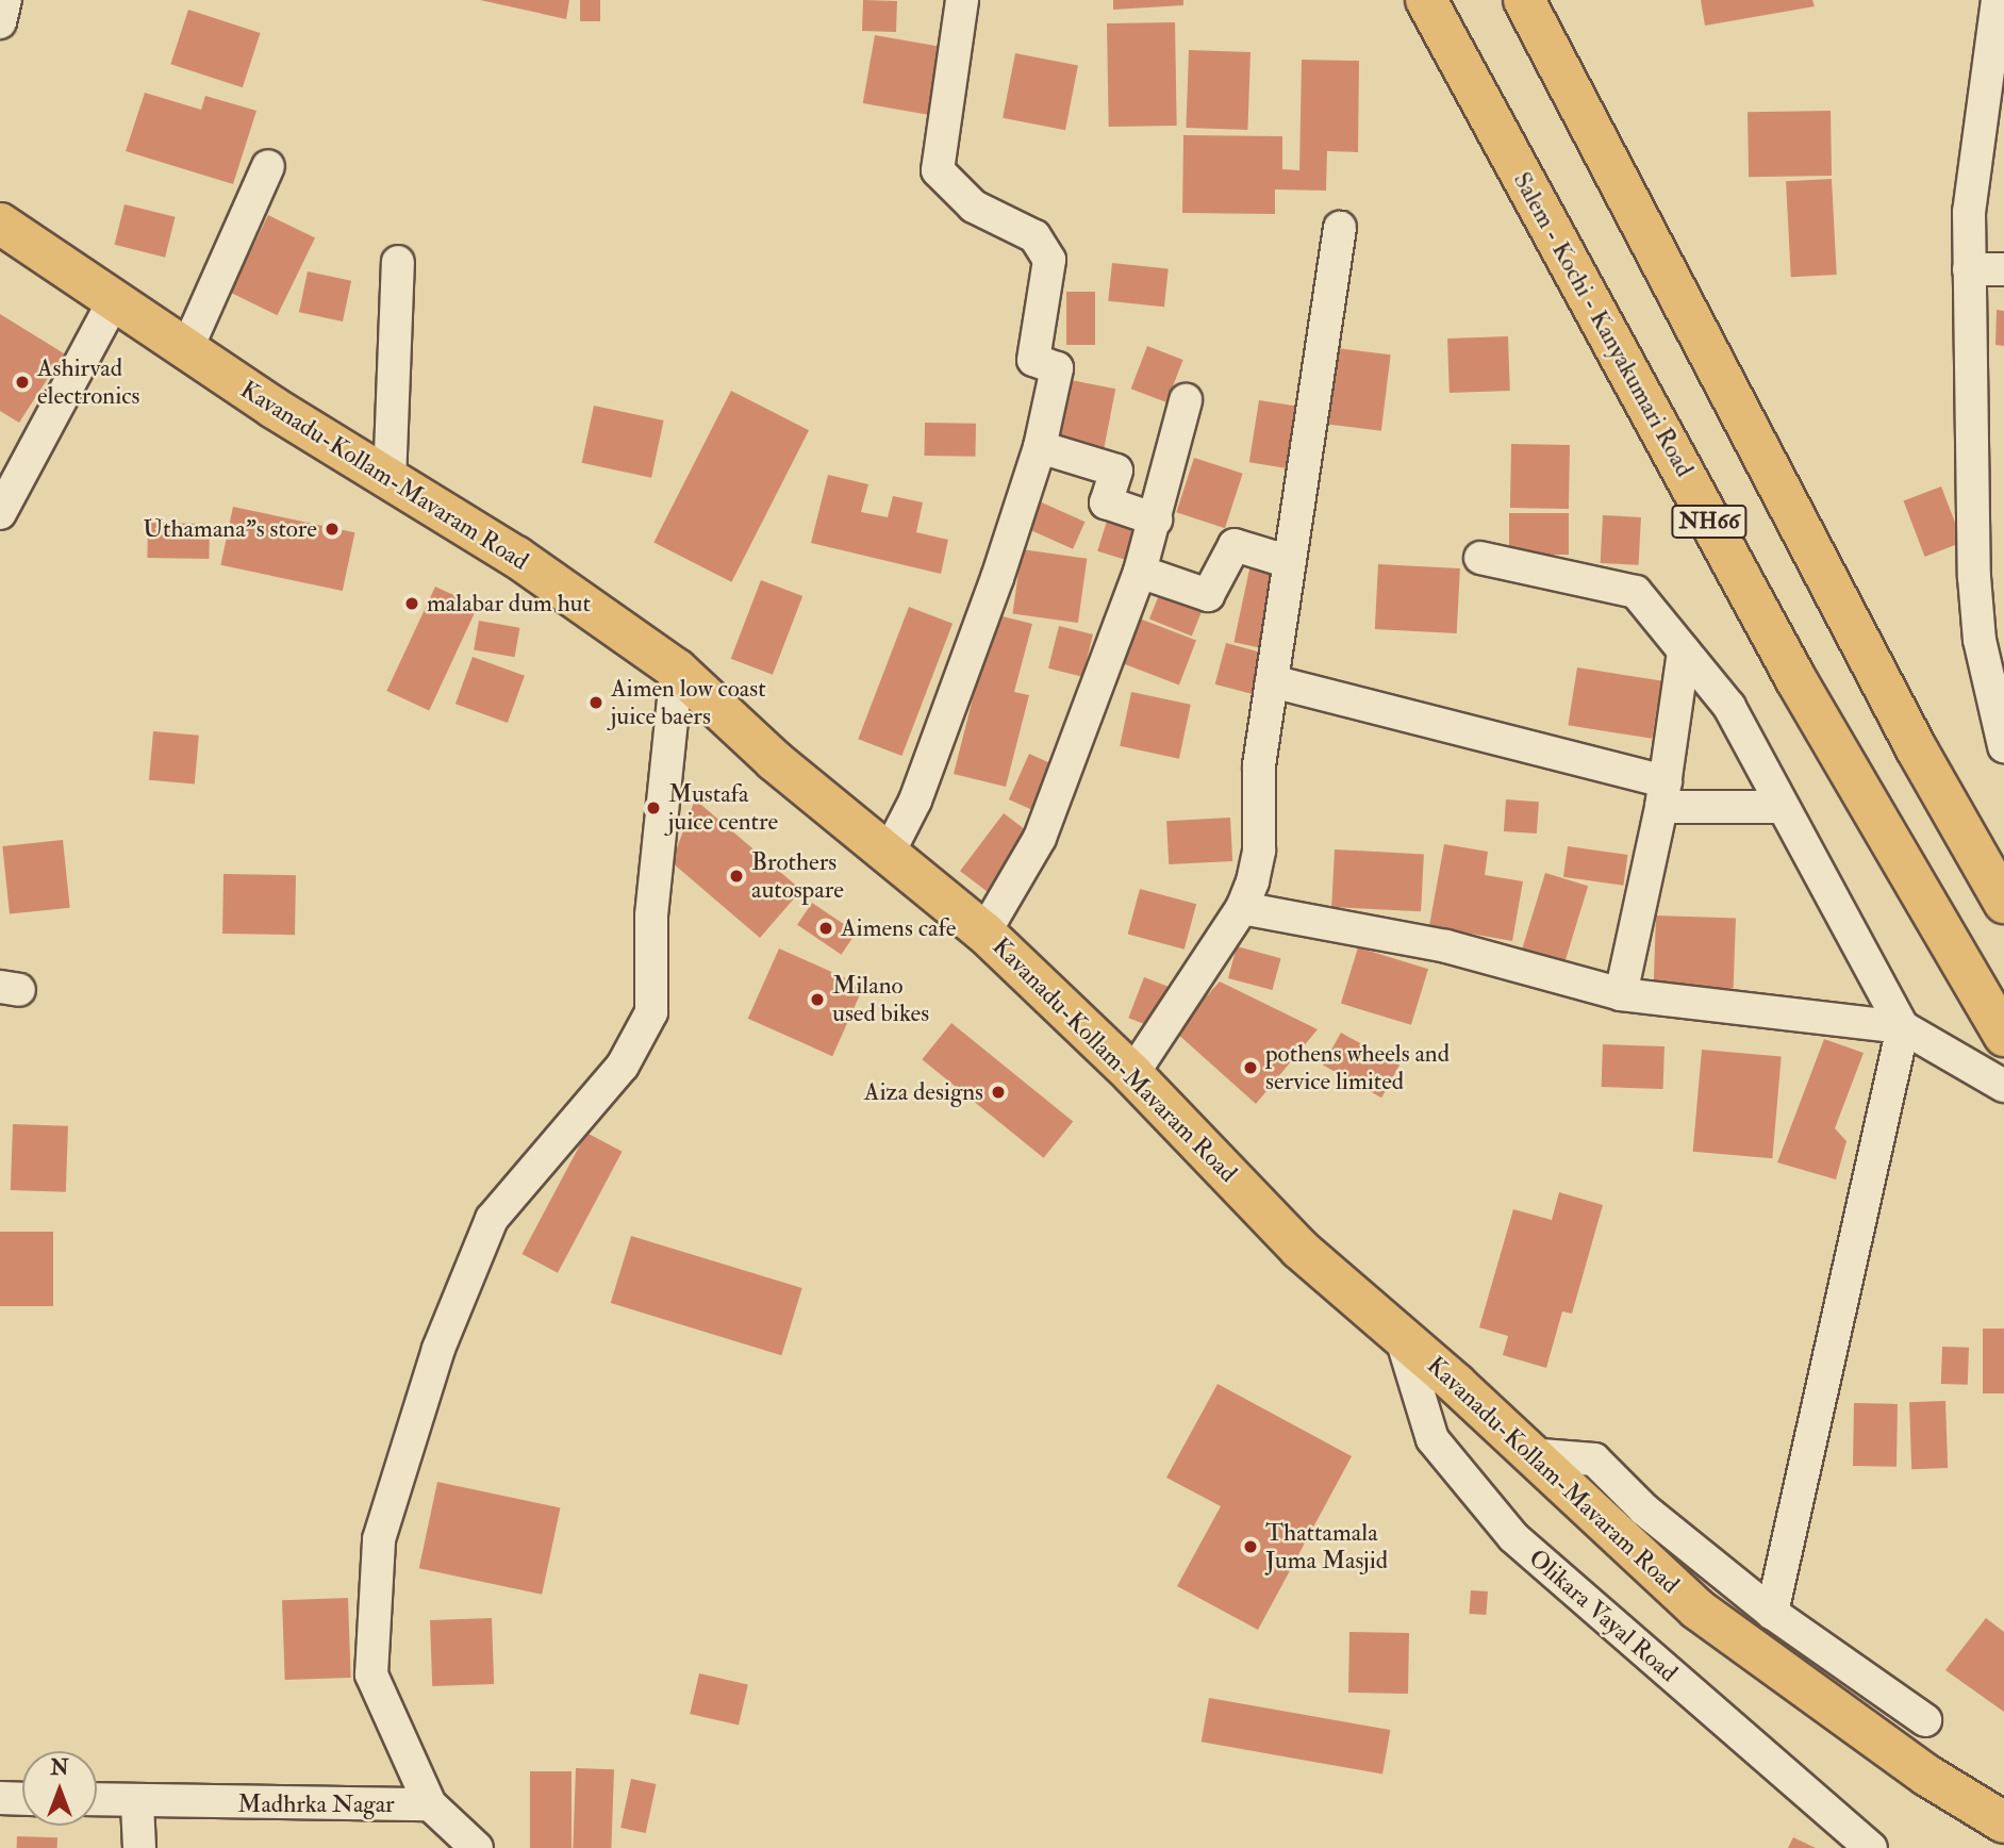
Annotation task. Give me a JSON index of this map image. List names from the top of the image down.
{
  "streets": {
    "main road": ["Salem - Kochi - Kanyakumari Road", "Kavanadu-Kollam-Mavaram Road", "NH66"],
    "street": ["Olikara Vayal Road", "Madhrka Nagar"]
  },
  "crossings": [
    ["Kavanadu-Kollam-Mavaram Road", "Olikara Vayal Road"]
  ],
  "places": [
    "Ashirvad electronics",
    "Uthamana\"s store",
    "malabar dum hut",
    "Aimen low coast juice baers",
    "Mustafa juice centre",
    "Brothers autospare",
    "Aimens cafe",
    "Milano used bikes",
    "pothens wheels and service limited",
    "Aiza designs",
    "Thattamala Juma Masjid"
  ],
  "north": "top"
}
